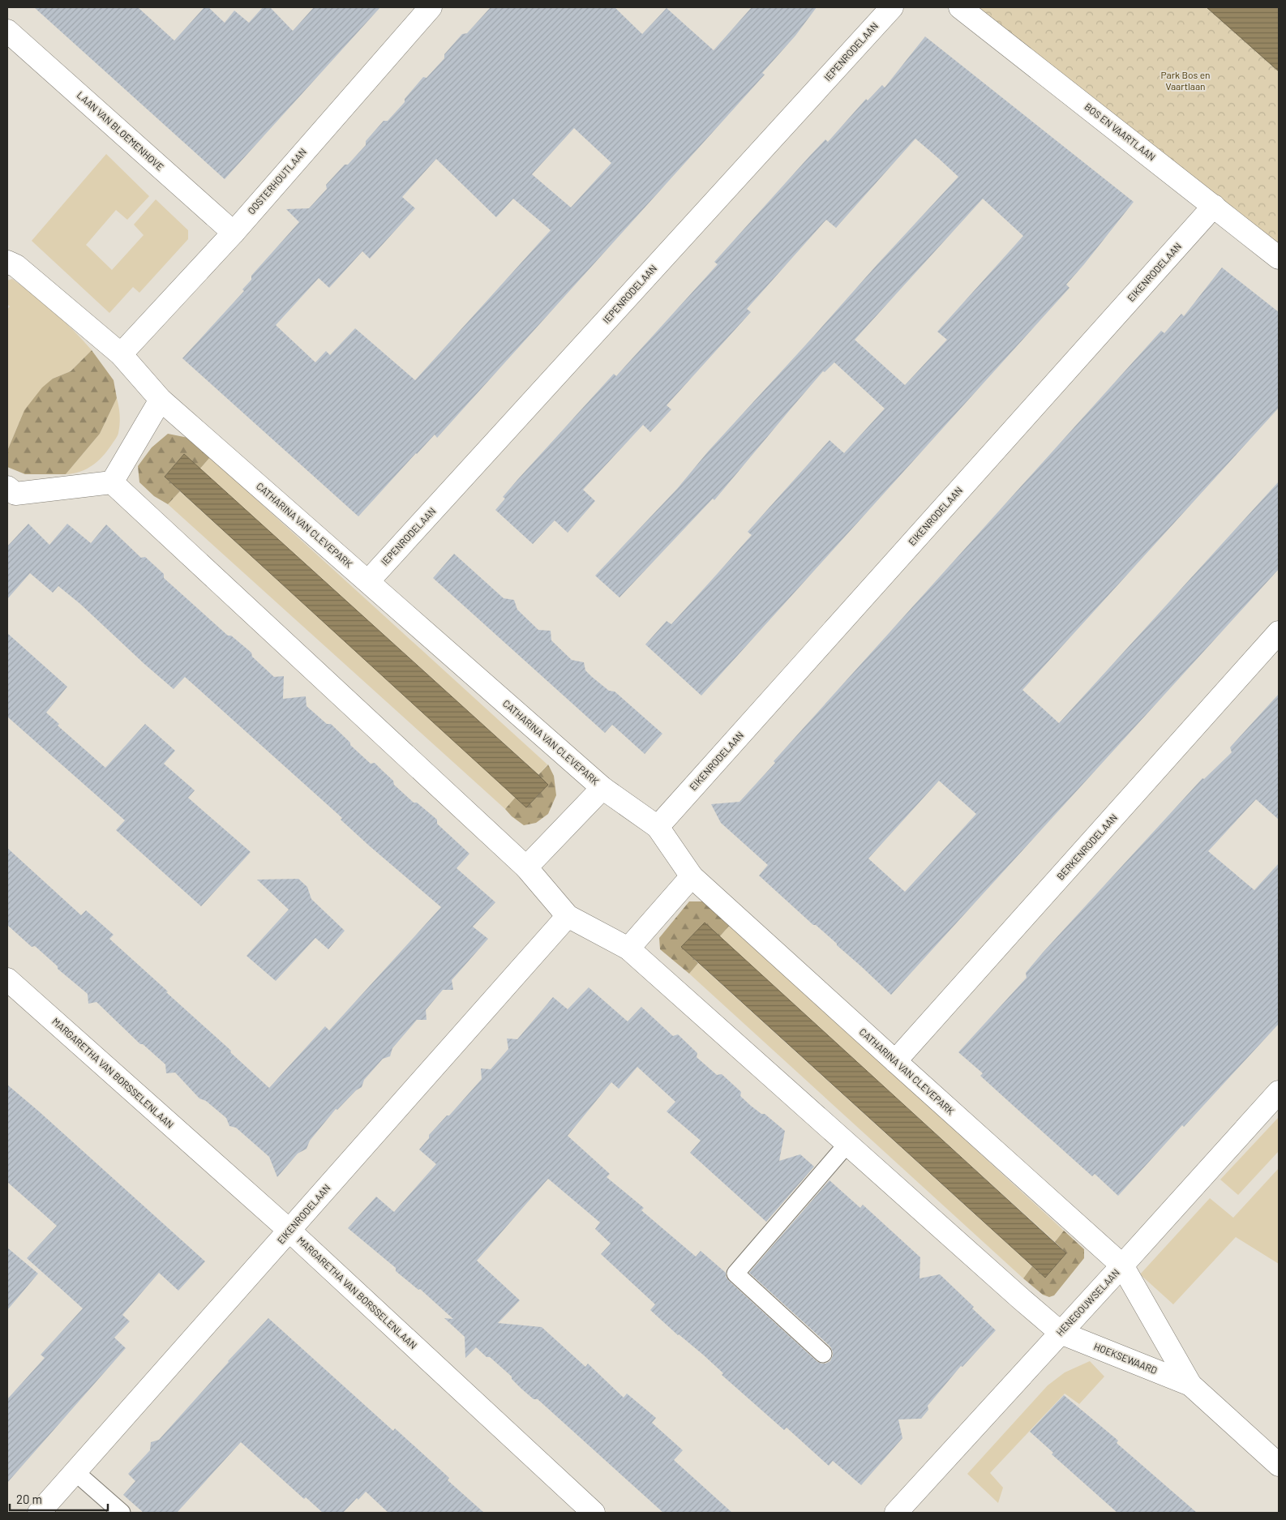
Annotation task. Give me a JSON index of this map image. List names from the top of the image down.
{
  "streets": {
    "street": [
      "IEPENRODELAAN",
      "LAAN VAN BLOEMENHOVE",
      "BOS EN VAARTLAAN",
      "OOSTERHOUTLAAN",
      "EIKENRODELAAN",
      "CATHARINA VAN CLEVEPARK",
      "BERKENRODELAAN",
      "MARGARETHA VAN BORSSELENLAAN",
      "HENEGOUWSELAAN",
      "HOEKSEWAARD"
    ]
  },
  "crossings": [
    ["IEPENRODELAAN", "CATHARINA VAN CLEVEPARK"],
    ["LAAN VAN BLOEMENHOVE", "OOSTERHOUTLAAN"],
    ["BOS EN VAARTLAAN", "EIKENRODELAAN"],
    ["OOSTERHOUTLAAN", "CATHARINA VAN CLEVEPARK"],
    ["EIKENRODELAAN", "CATHARINA VAN CLEVEPARK"],
    ["EIKENRODELAAN", "MARGARETHA VAN BORSSELENLAAN"],
    ["CATHARINA VAN CLEVEPARK", "BERKENRODELAAN"],
    ["CATHARINA VAN CLEVEPARK", "HENEGOUWSELAAN"],
    ["CATHARINA VAN CLEVEPARK", "HOEKSEWAARD"],
    ["HENEGOUWSELAAN", "HOEKSEWAARD"]
  ],
  "parks": ["Park Bos en Vaartlaan"],
  "scale_bar": "20 m"
}
